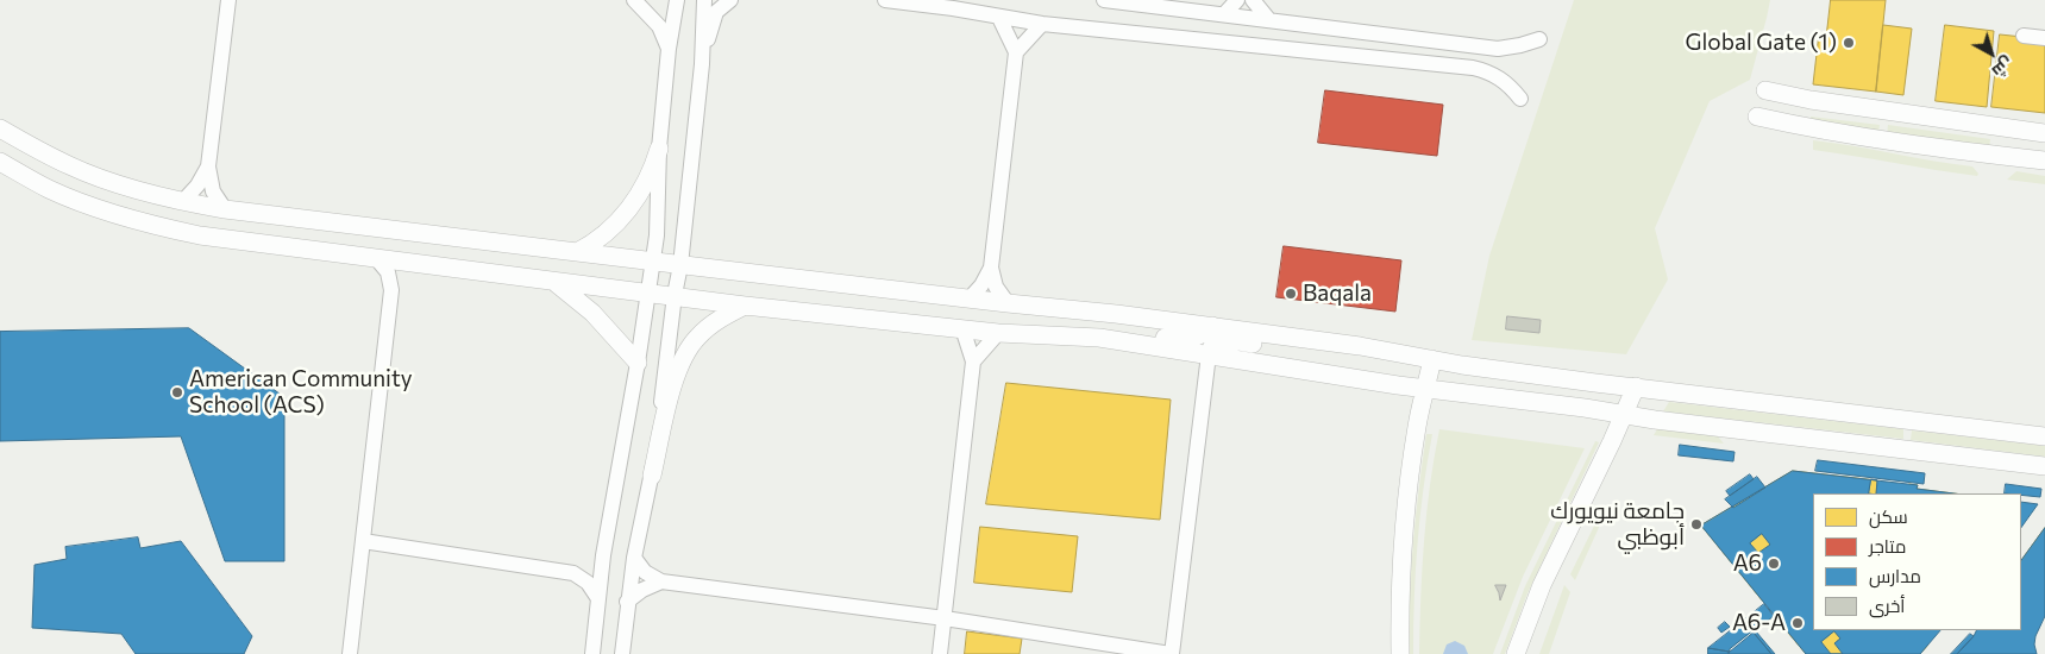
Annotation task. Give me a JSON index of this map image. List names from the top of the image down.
{
  "places": [
    "Global Gate (1)",
    "Baqala",
    "American Community School (ACS)",
    "جامعة نيويورك أبوظبي",
    "A6",
    "A6-A"
  ],
  "legend": [
    "سكن",
    "متاجر",
    "مدارس",
    "أخرى"
  ],
  "north": "bottom right"
}
